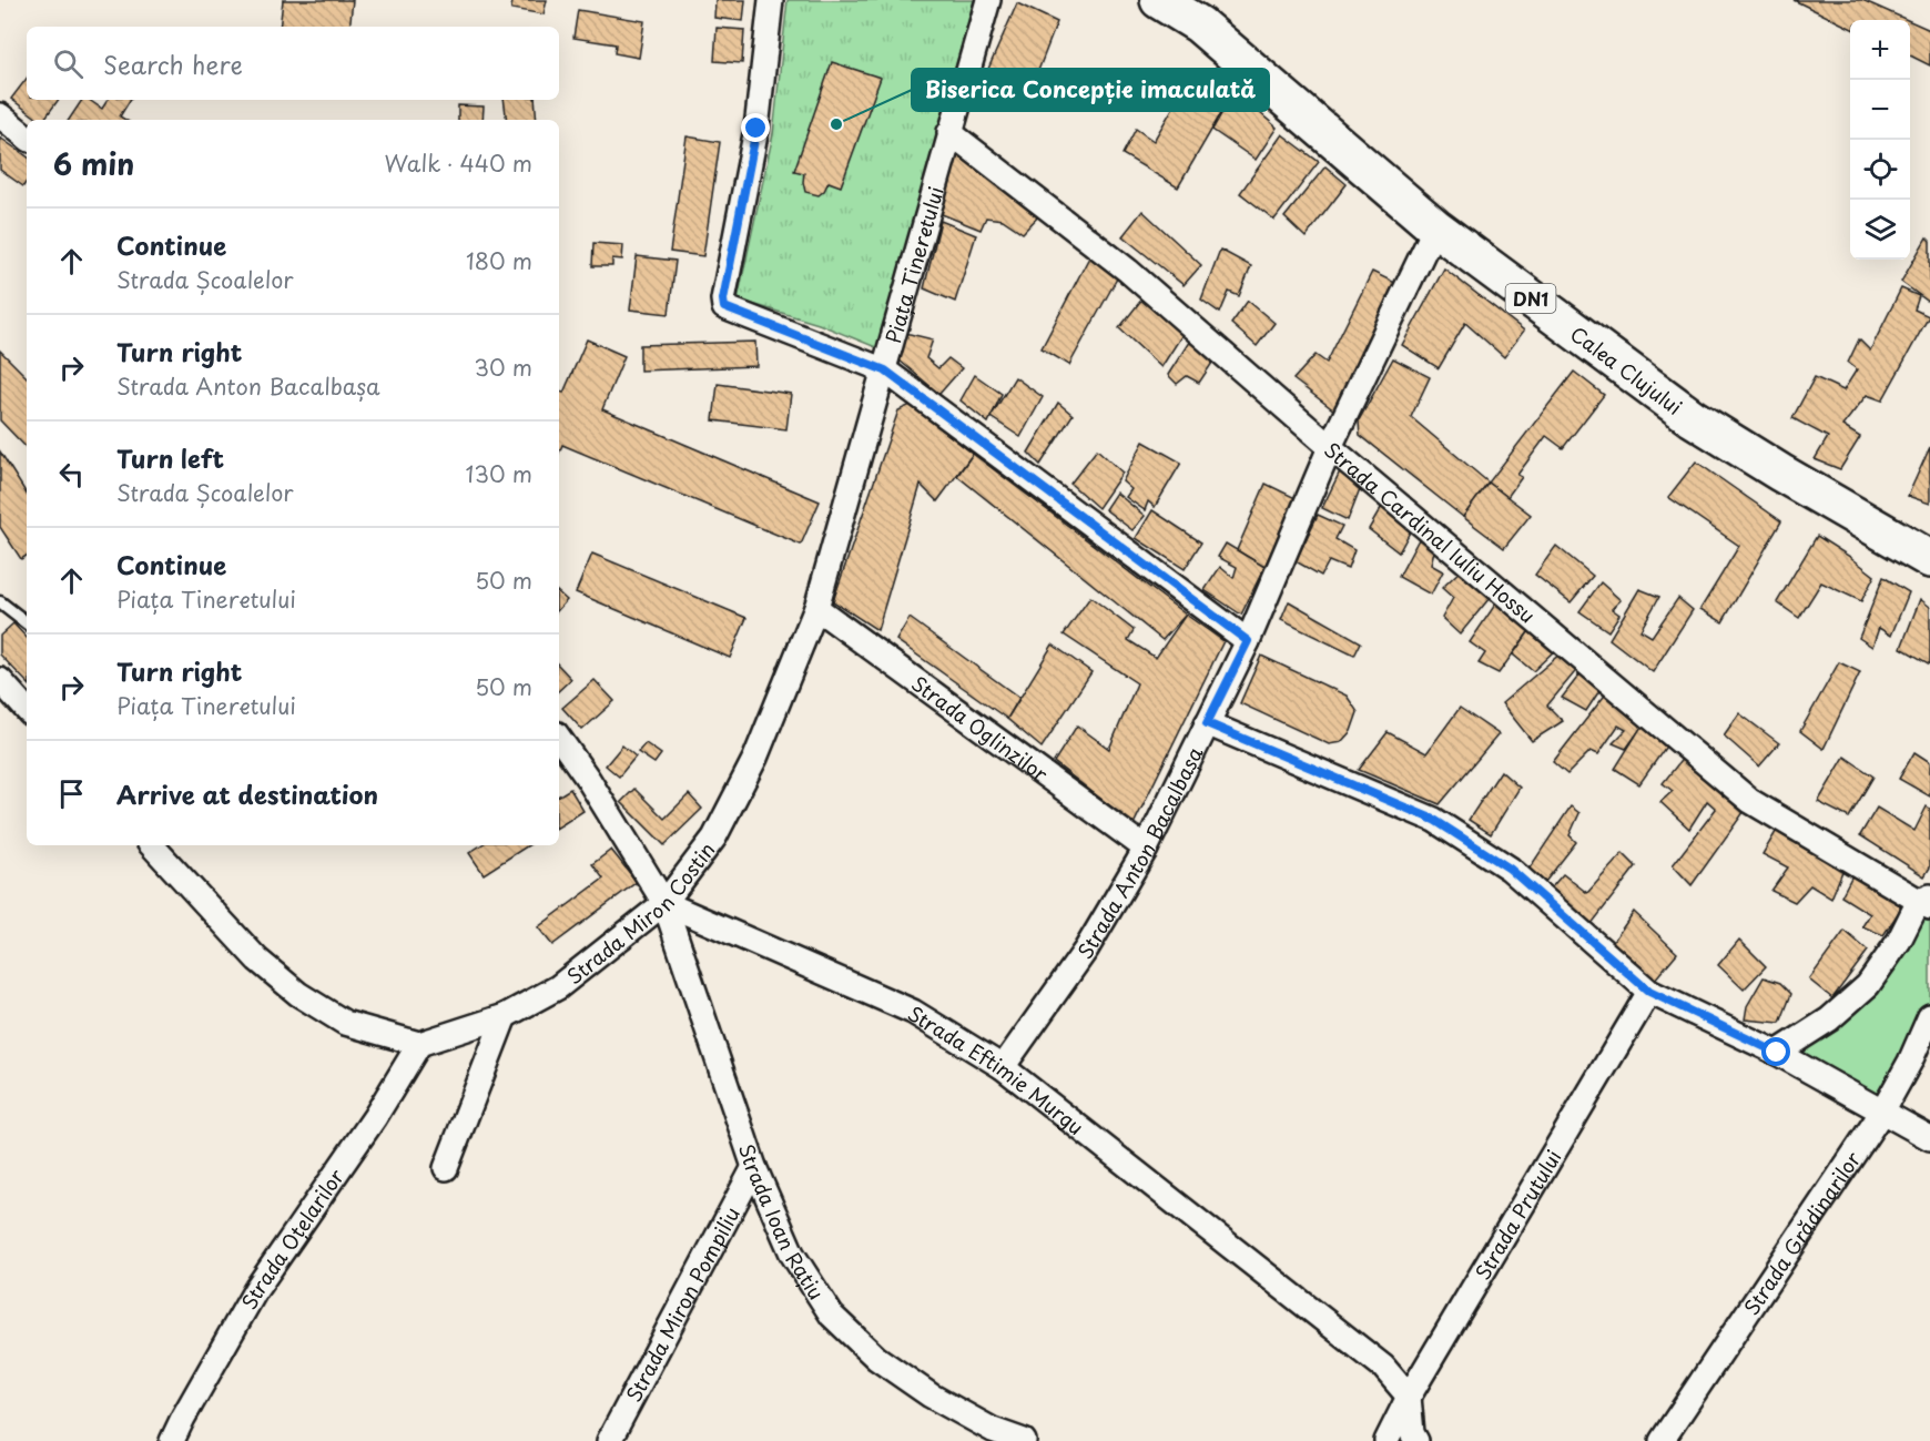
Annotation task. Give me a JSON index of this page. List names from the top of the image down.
{
  "streets": {
    "main road": ["DN1", "Calea Clujului"],
    "street": [
      "Piața Tineretului",
      "Strada Cardinal Iuliu Hossu",
      "Strada Oglinzilor",
      "Strada Anton Bacalbașa",
      "Strada Miron Costin",
      "Strada Eftimie Murgu",
      "Strada Prutului",
      "Strada Ioan Rațiu",
      "Strada Grădinarilor",
      "Strada Oțelarilor",
      "Strada Miron Pompiliu"
    ]
  },
  "crossings": [
    ["Piața Tineretului", "Strada Cardinal Iuliu Hossu"],
    ["Piața Tineretului", "Strada Miron Costin"],
    ["Calea Clujului", "Strada Anton Bacalbașa"],
    ["Strada Cardinal Iuliu Hossu", "Strada Anton Bacalbașa"],
    ["Strada Oglinzilor", "Strada Anton Bacalbașa"],
    ["Strada Oglinzilor", "Strada Miron Costin"],
    ["Strada Anton Bacalbașa", "Strada Eftimie Murgu"],
    ["Strada Miron Costin", "Strada Eftimie Murgu"],
    ["Strada Miron Costin", "Strada Ioan Rațiu"],
    ["Strada Miron Costin", "Strada Oțelarilor"],
    ["Strada Eftimie Murgu", "Strada Prutului"],
    ["Strada Eftimie Murgu", "Strada Ioan Rațiu"],
    ["Strada Ioan Rațiu", "Strada Miron Pompiliu"]
  ],
  "places": ["Biserica Concepție imaculată"],
  "page": {
    "map_buttons": ["+", "−"],
    "search": "Search here",
    "heading": ["6 min", "Walk · 440 m"],
    "list": [
      ["Continue", "Strada Școalelor", "180 m"],
      ["Turn right", "Strada Anton Bacalbașa", "30 m"],
      ["Turn left", "Strada Școalelor", "130 m"],
      ["Continue", "Piața Tineretului", "50 m"],
      ["Turn right", "Piața Tineretului", "50 m"],
      "Arrive at destination"
    ]
  }
}
